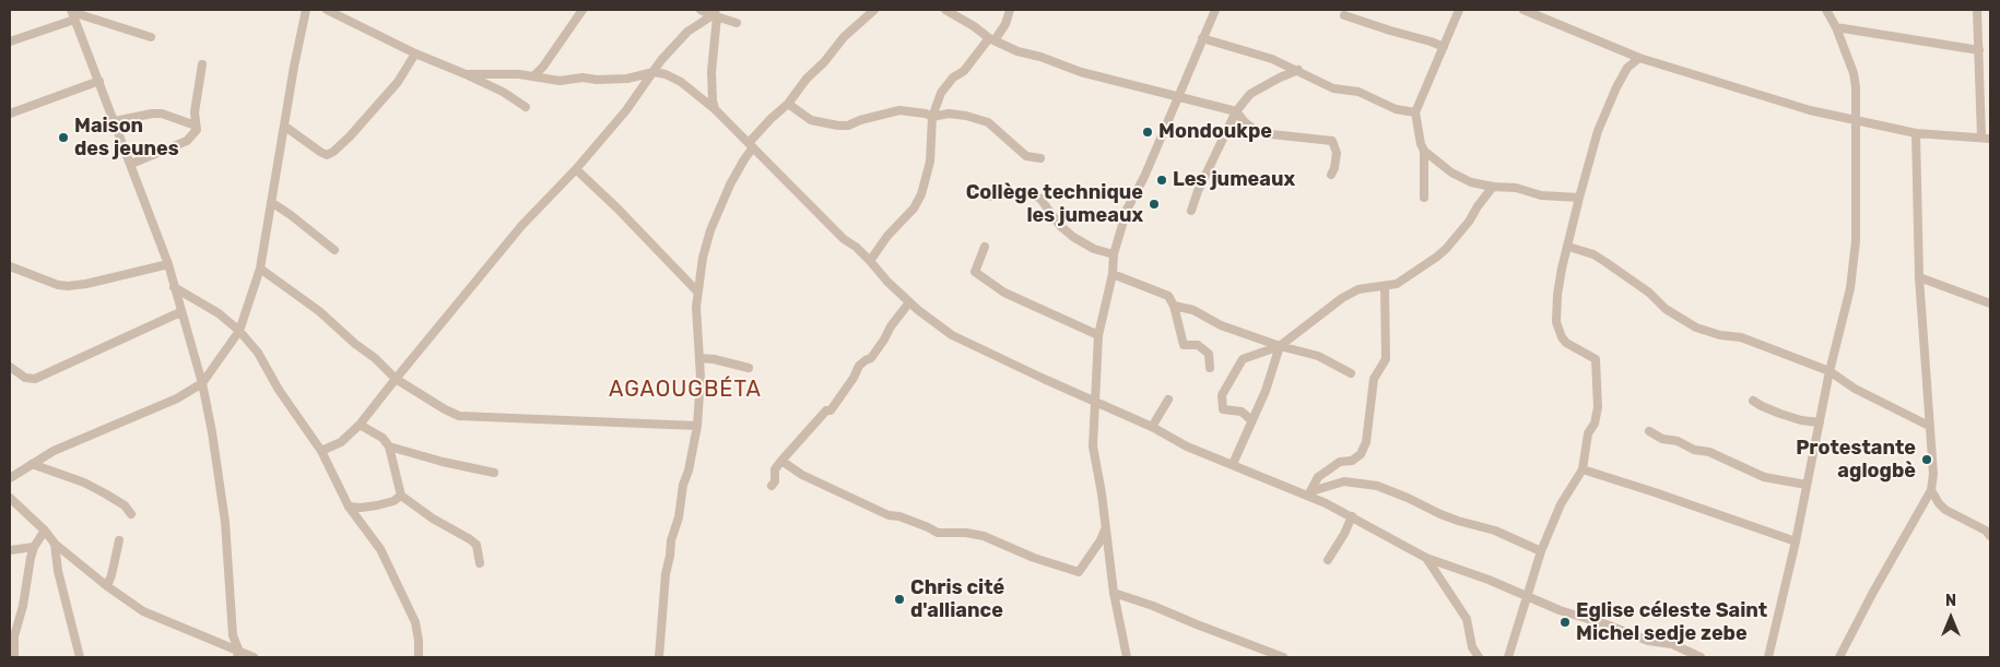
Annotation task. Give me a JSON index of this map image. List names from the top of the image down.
{
  "districts": ["AGAOUGBÉTA"],
  "places": [
    "Mondoukpe",
    "Maison des jeunes",
    "Les jumeaux",
    "Collège technique les jumeaux",
    "Protestante aglogbè",
    "Chris cité d'alliance",
    "Eglise céleste Saint Michel sedje zebe"
  ],
  "north": "top"
}
